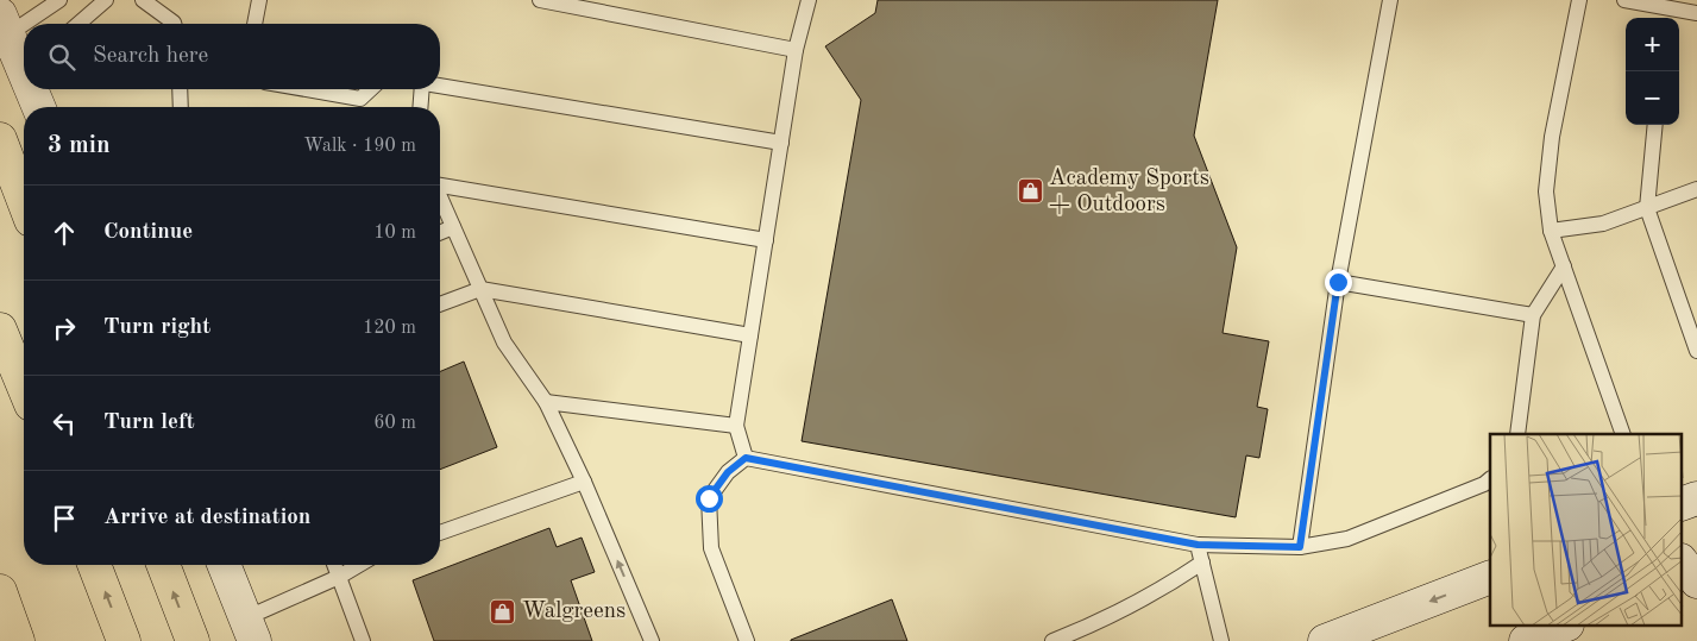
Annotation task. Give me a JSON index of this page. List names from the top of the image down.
{
  "places": {
    "shop": ["Academy Sports + Outdoors", "Walgreens"]
  },
  "page": {
    "map_buttons": ["+", "−"],
    "search": "Search here",
    "heading": ["3 min", "Walk · 190 m"],
    "list": [
      ["Continue", "10 m"],
      ["Turn right", "120 m"],
      ["Turn left", "60 m"],
      "Arrive at destination"
    ]
  }
}
